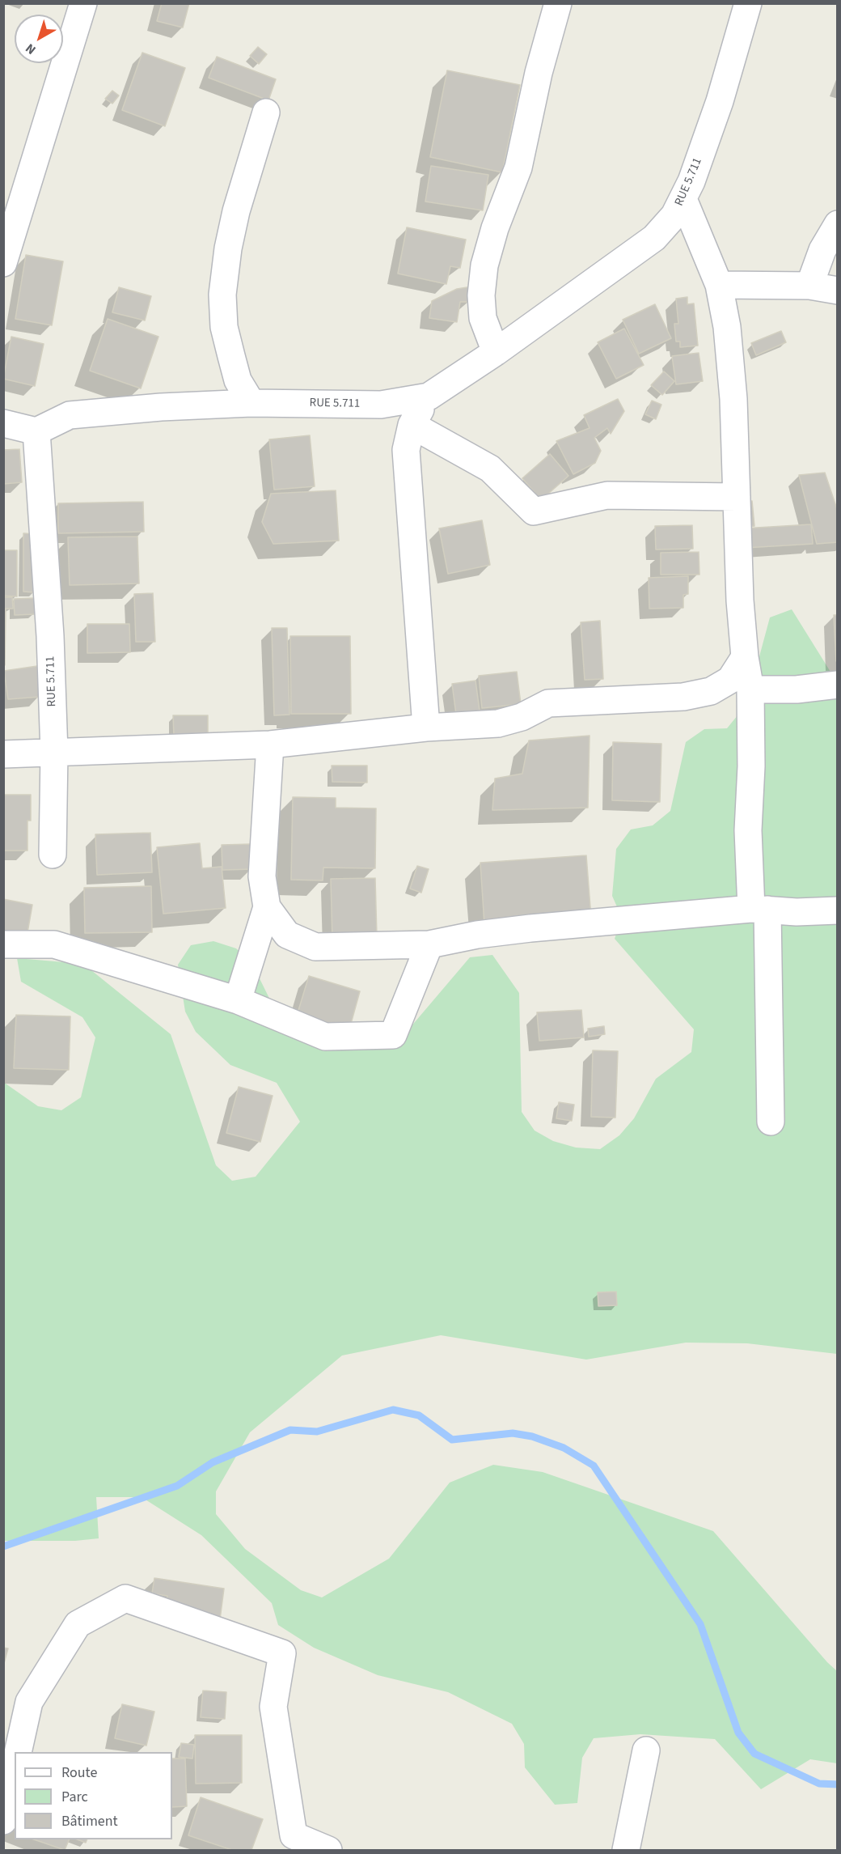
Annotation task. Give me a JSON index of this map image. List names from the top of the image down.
{
  "streets": {
    "street": ["RUE 5.711"]
  },
  "legend": ["Route", "Parc", "Bâtiment"],
  "north": "bottom left"
}
